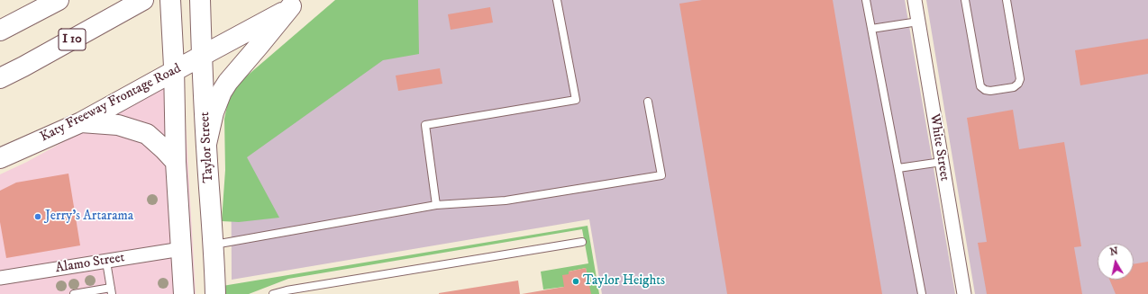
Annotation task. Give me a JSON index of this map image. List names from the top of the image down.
{
  "streets": {
    "main road": ["I 10", "Katy Freeway Frontage Road", "Taylor Street"],
    "street": ["White Street", "Alamo Street"]
  },
  "crossings": [
    ["Katy Freeway Frontage Road", "Taylor Street"]
  ],
  "places": ["Jerry's Artarama", "Taylor Heights"],
  "north": "top"
}
